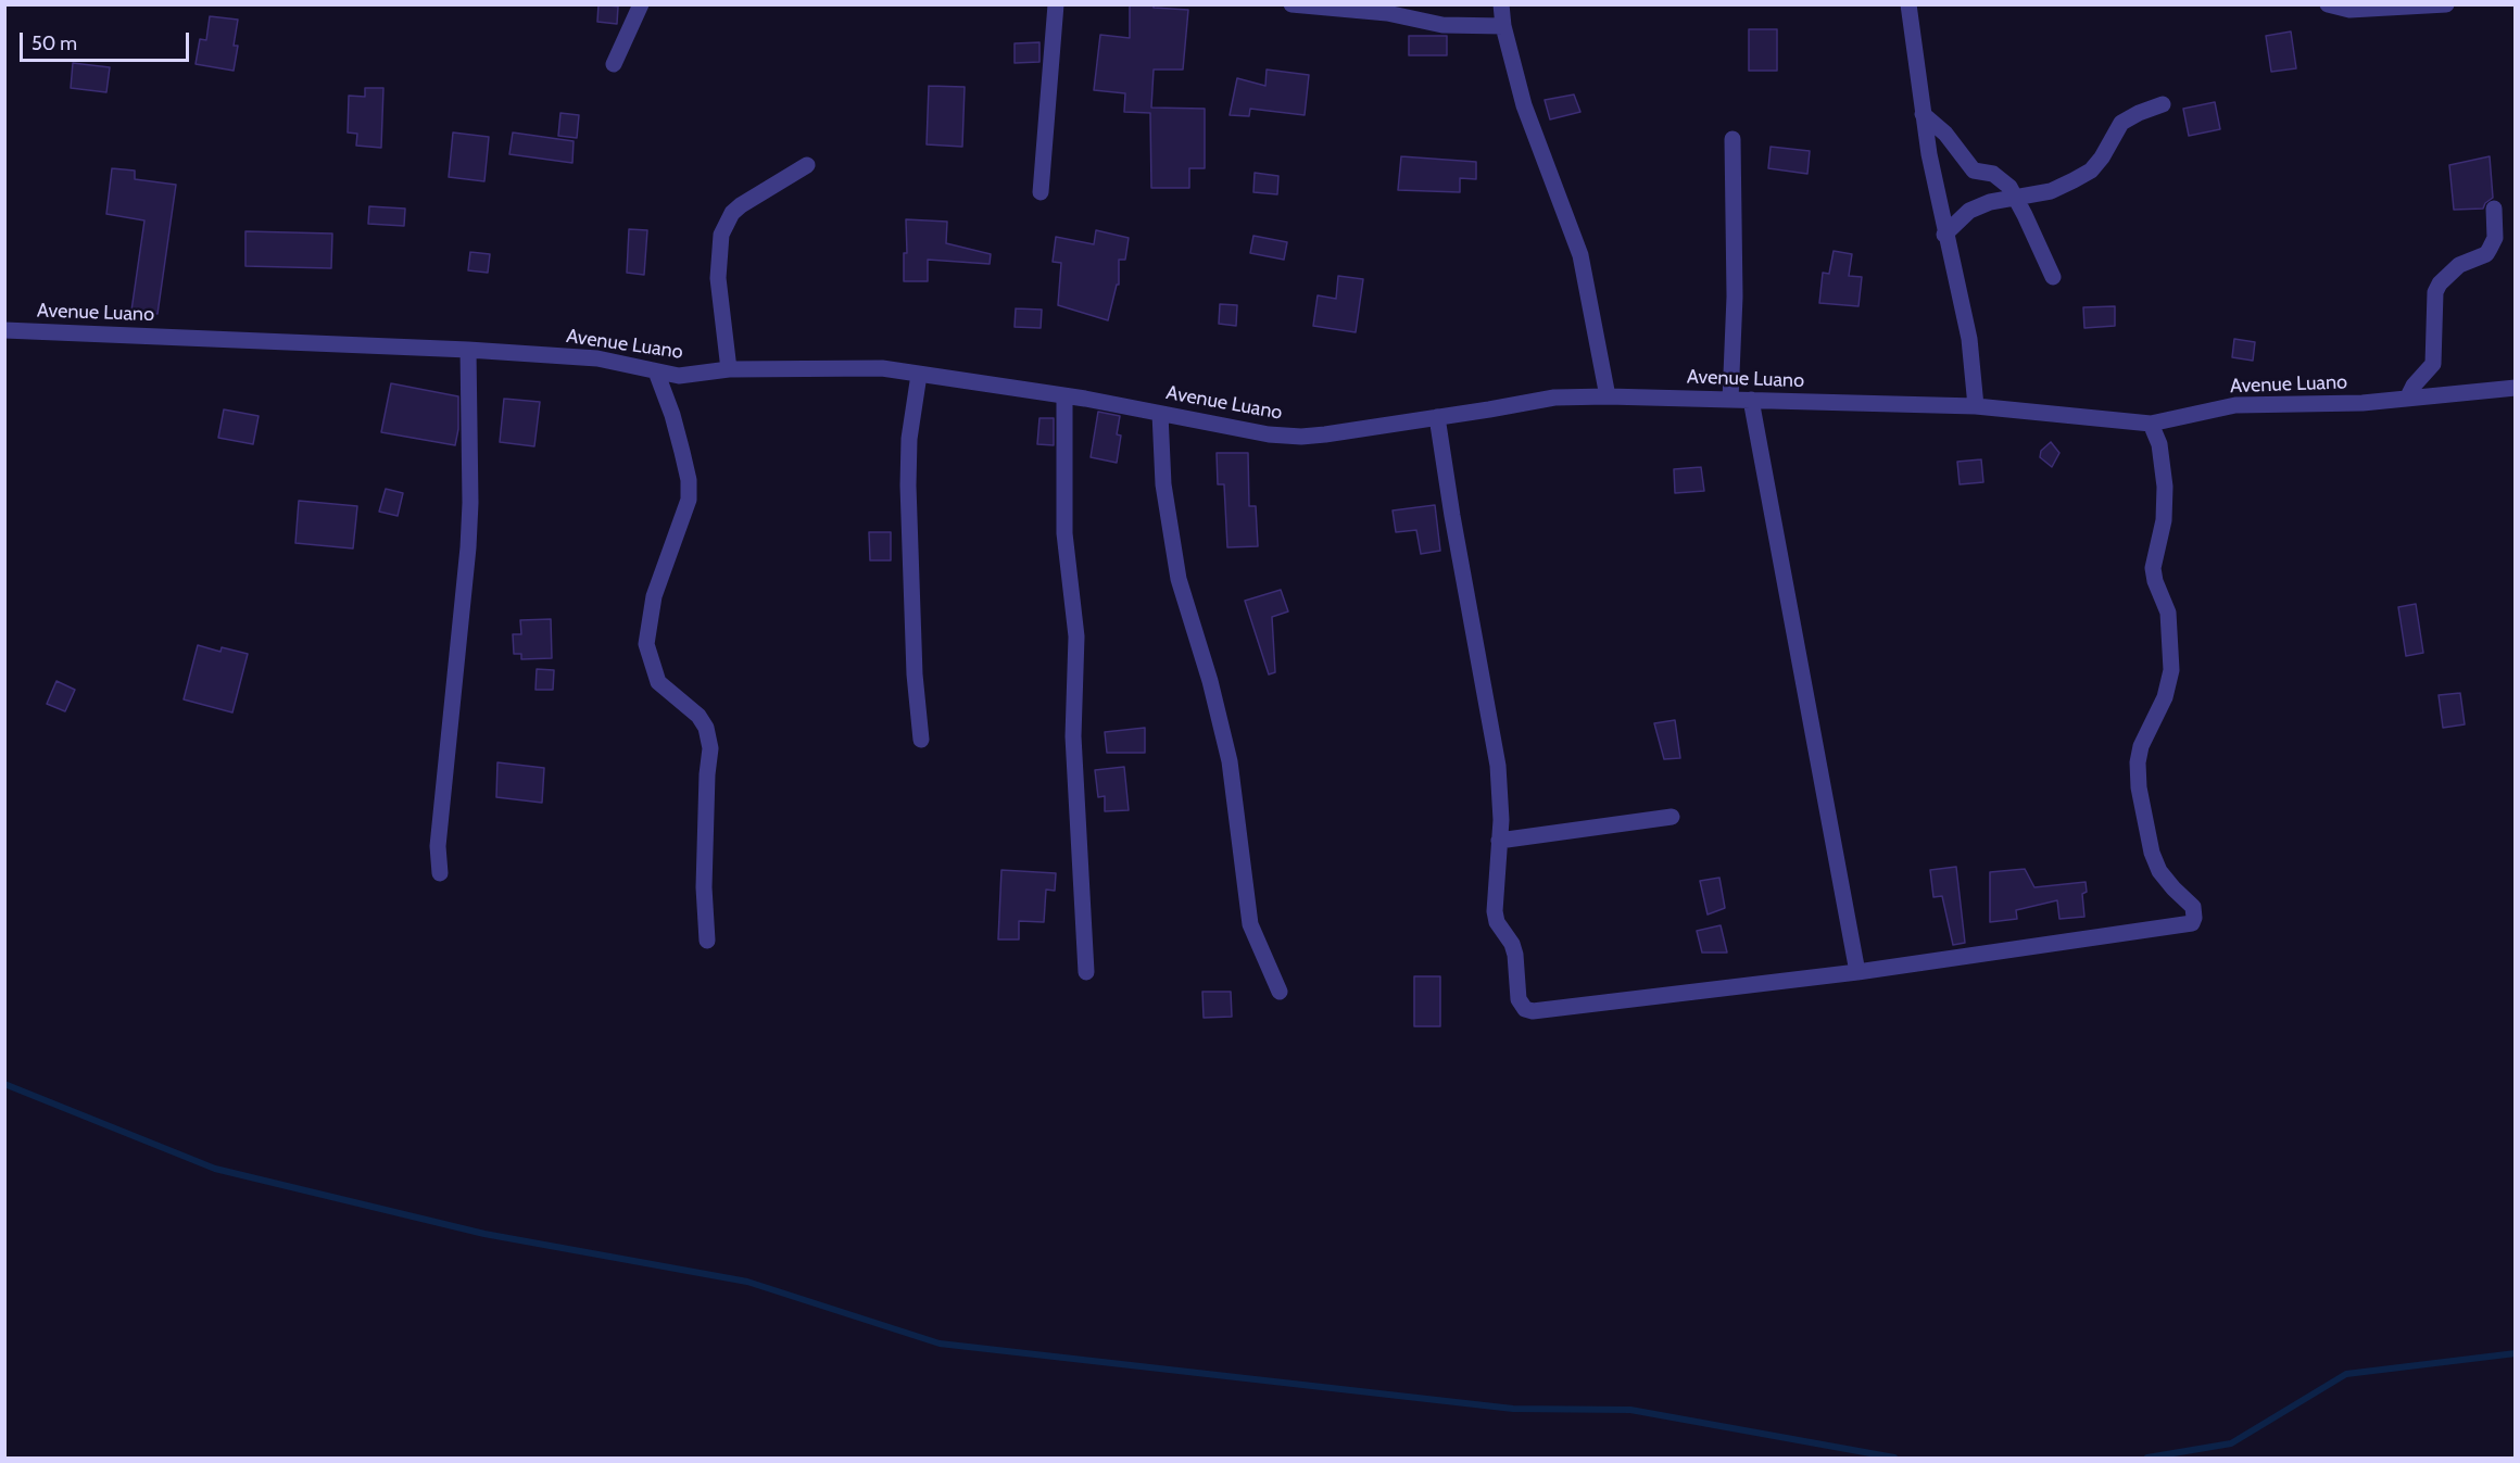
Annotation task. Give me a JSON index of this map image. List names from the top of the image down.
{
  "streets": {
    "street": ["Avenue Luano"]
  },
  "scale_bar": "50 m"
}
